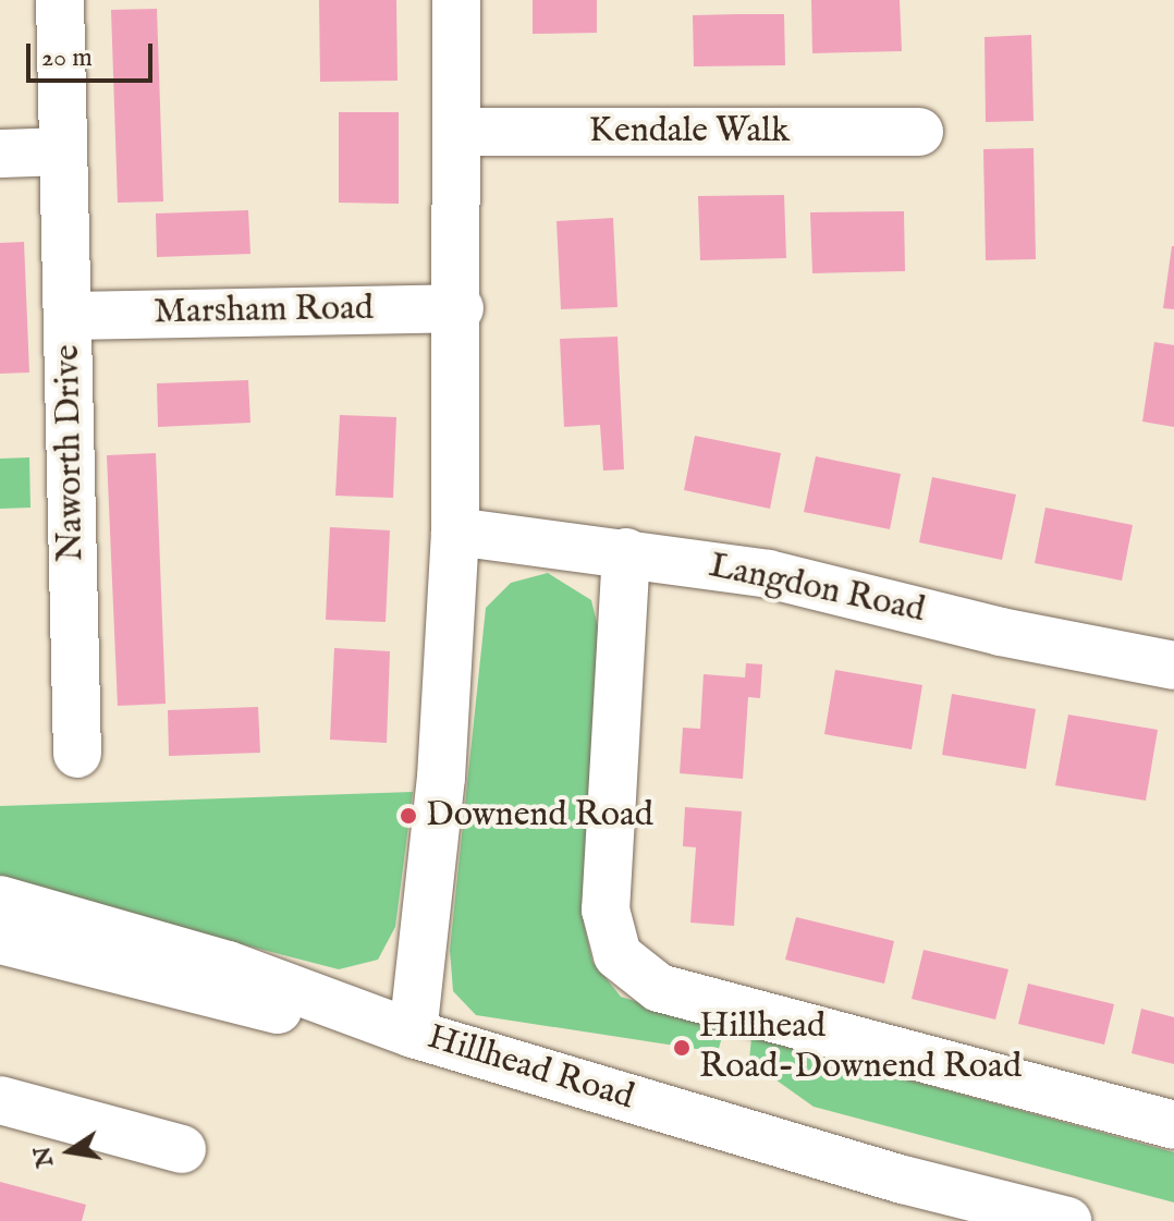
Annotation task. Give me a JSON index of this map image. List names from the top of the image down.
{
  "streets": {
    "street": [
      "Kendale Walk",
      "Marsham Road",
      "Naworth Drive",
      "Langdon Road",
      "Hillhead Road"
    ]
  },
  "crossings": [
    ["Marsham Road", "Naworth Drive"]
  ],
  "places": ["Downend Road", "Hillhead Road-Downend Road"],
  "scale_bar": "20 m",
  "north": "left"
}
